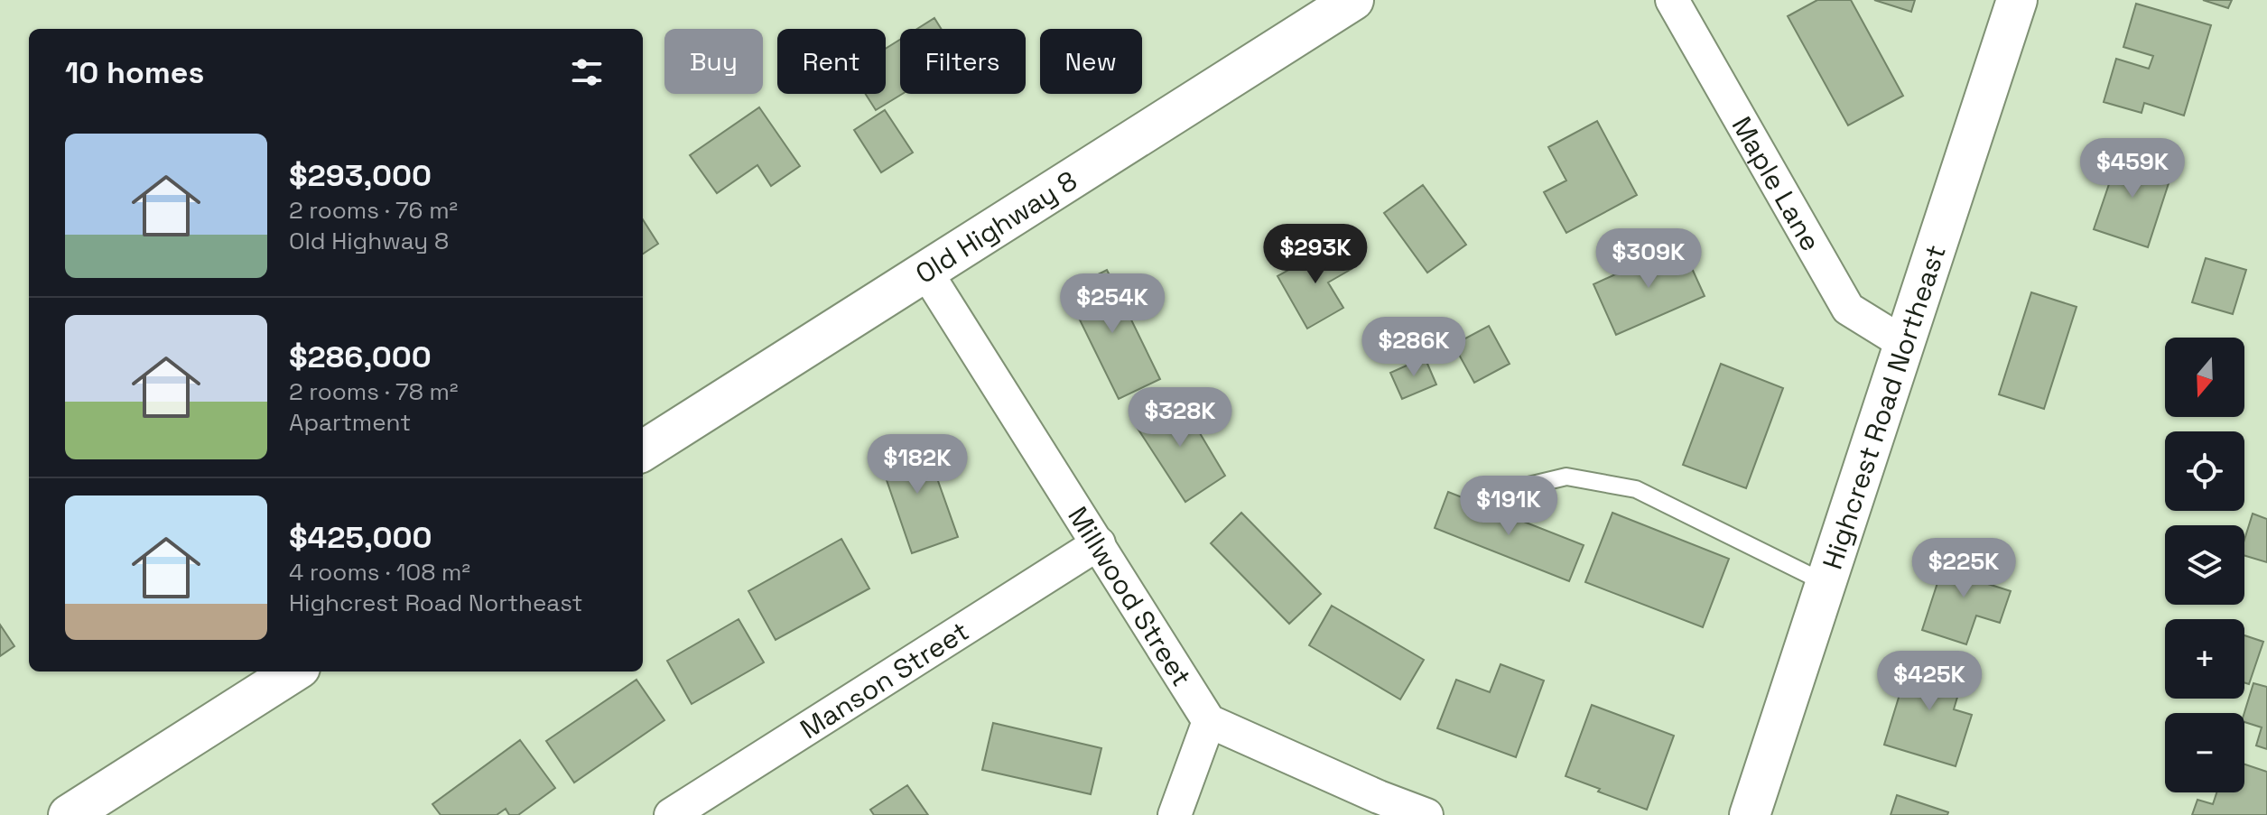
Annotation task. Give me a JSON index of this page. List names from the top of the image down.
{
  "streets": {
    "street": [
      "Maple Lane",
      "Old Highway 8",
      "Highcrest Road Northeast",
      "Millwood Street",
      "Manson Street"
    ]
  },
  "crossings": [
    ["Maple Lane", "Highcrest Road Northeast"],
    ["Old Highway 8", "Millwood Street"],
    ["Millwood Street", "Manson Street"]
  ],
  "north": "bottom",
  "page": {
    "chip": [
      "Buy",
      "Rent",
      "Filters",
      "New"
    ],
    "heading": "10 homes",
    "list": [
      {
        "name": "$293,000",
        "note": "2 rooms · 76 m² · Old Highway 8"
      },
      {
        "name": "$286,000",
        "note": "2 rooms · 78 m² · Apartment"
      },
      {
        "name": "$425,000",
        "note": "4 rooms · 108 m² · Highcrest Road Northeast"
      }
    ],
    "price": [
      "$459K",
      "$293K",
      "$309K",
      "$254K",
      "$286K",
      "$328K",
      "$182K",
      "$191K",
      "$225K",
      "$425K"
    ],
    "map_buttons": ["+", "−"]
  }
}
